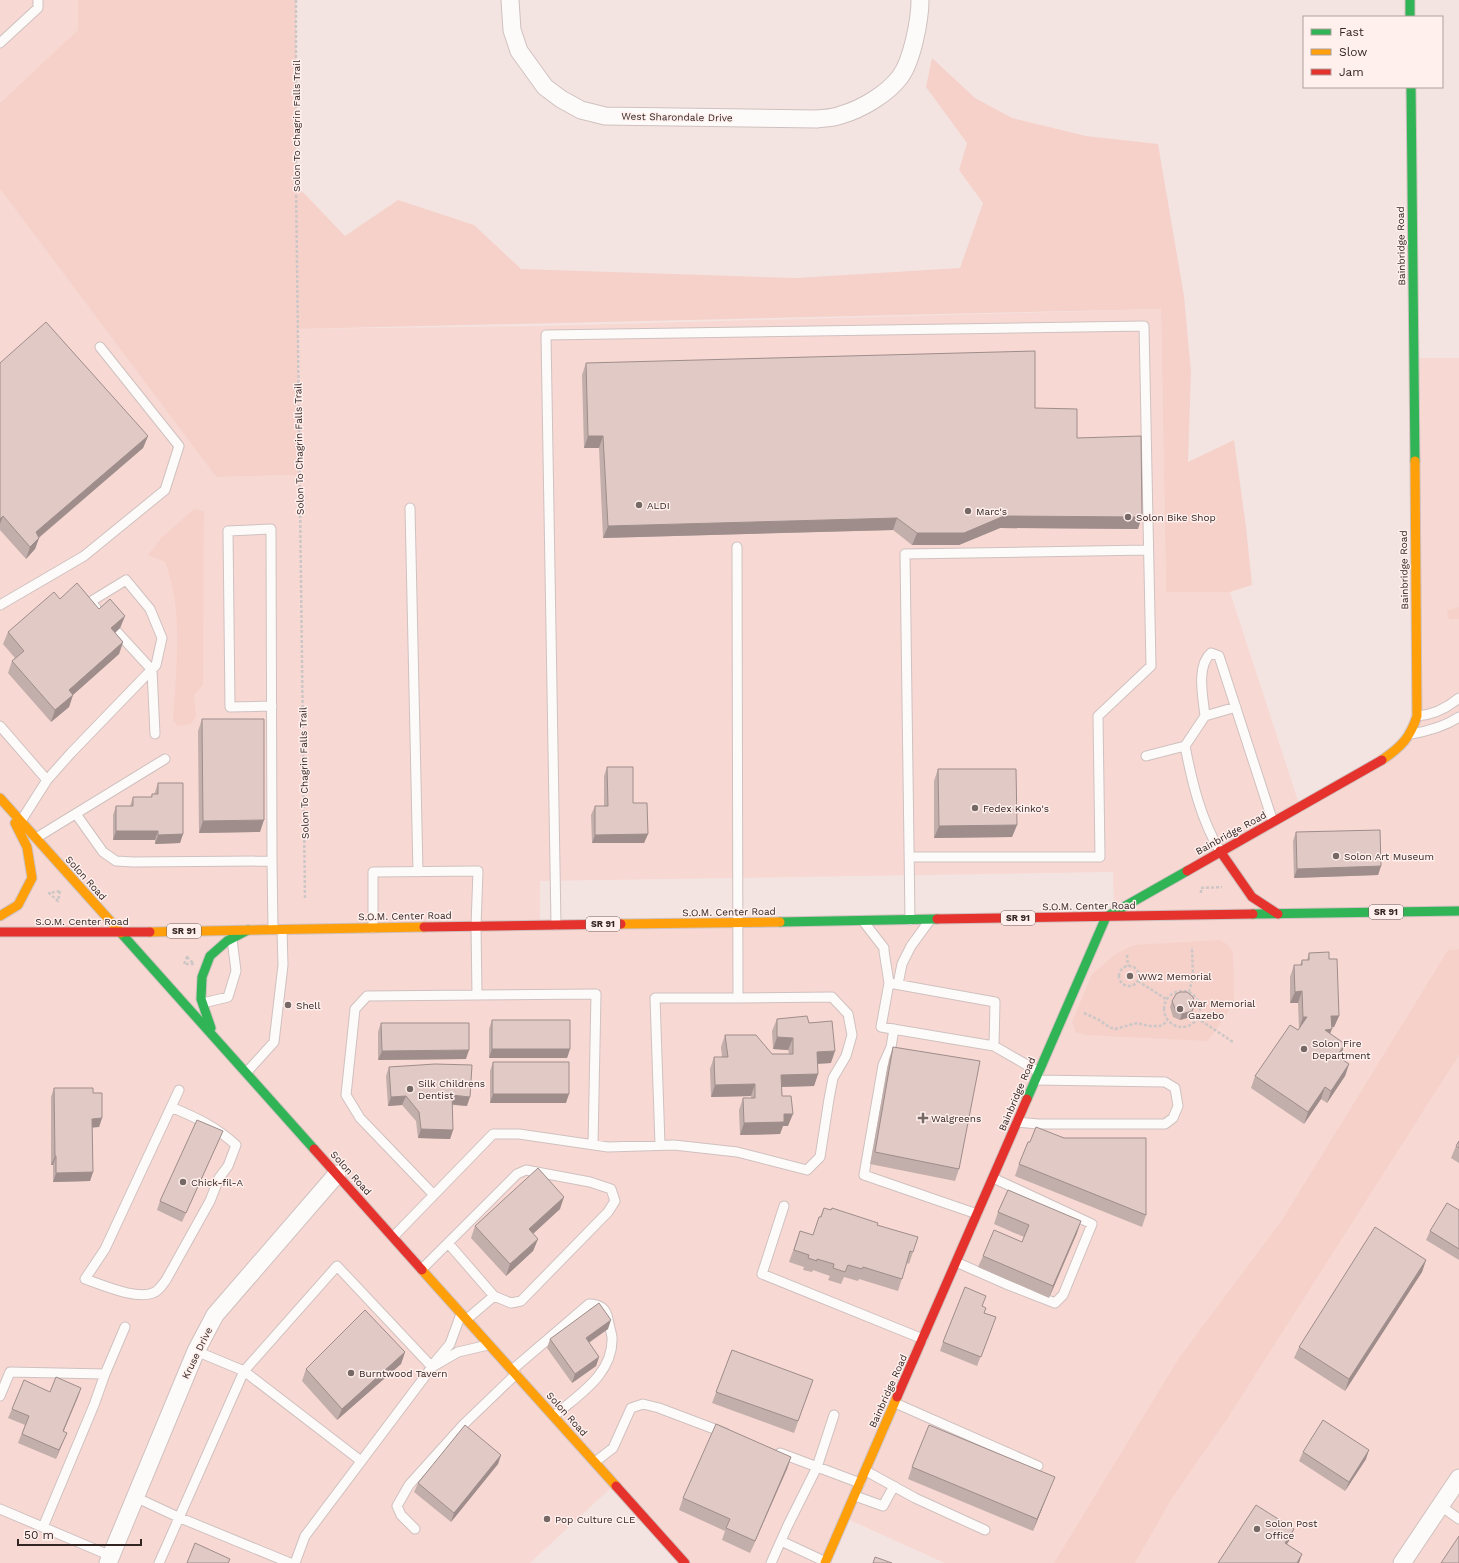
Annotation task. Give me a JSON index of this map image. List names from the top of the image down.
{
  "streets": {
    "street": [
      "West Sharondale Drive",
      "Bainbridge Road",
      "Solon Road",
      "S.O.M. Center Road",
      "SR 91",
      "Kruse Drive"
    ],
    "path": ["Solon To Chagrin Falls Trail"]
  },
  "crossings": [
    ["Bainbridge Road", "S.O.M. Center Road"],
    ["Solon Road", "S.O.M. Center Road"],
    ["Solon Road", "Kruse Drive"]
  ],
  "places": {
    "other": [
      "ALDI",
      "Marc's",
      "Solon Bike Shop",
      "Fedex Kinko's",
      "Solon Art Museum",
      "WW2 Memorial",
      "Shell",
      "War Memorial Gazebo",
      "Solon Fire Department",
      "Silk Childrens Dentist",
      "Chick-fil-A",
      "Burntwood Tavern",
      "Pop Culture CLE",
      "Solon Post Office"
    ],
    "health": ["Walgreens"]
  },
  "legend": ["Fast", "Slow", "Jam"],
  "scale_bar": "50 m"
}
